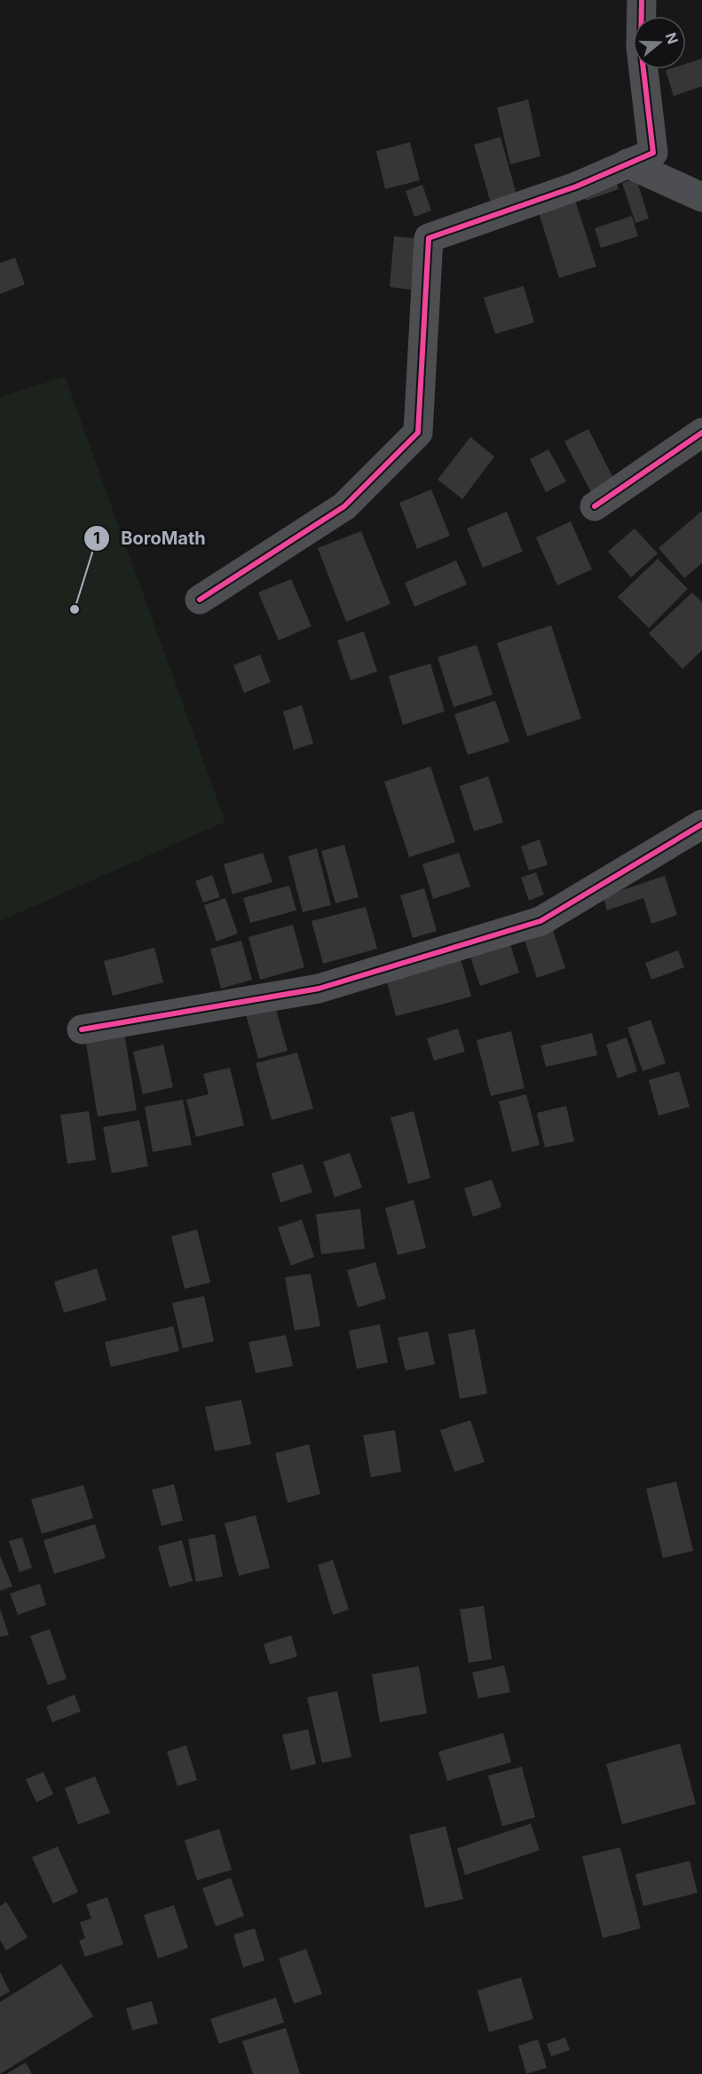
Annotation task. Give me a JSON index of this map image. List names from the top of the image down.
{
  "places": ["BoroMath"],
  "north": "right"
}
